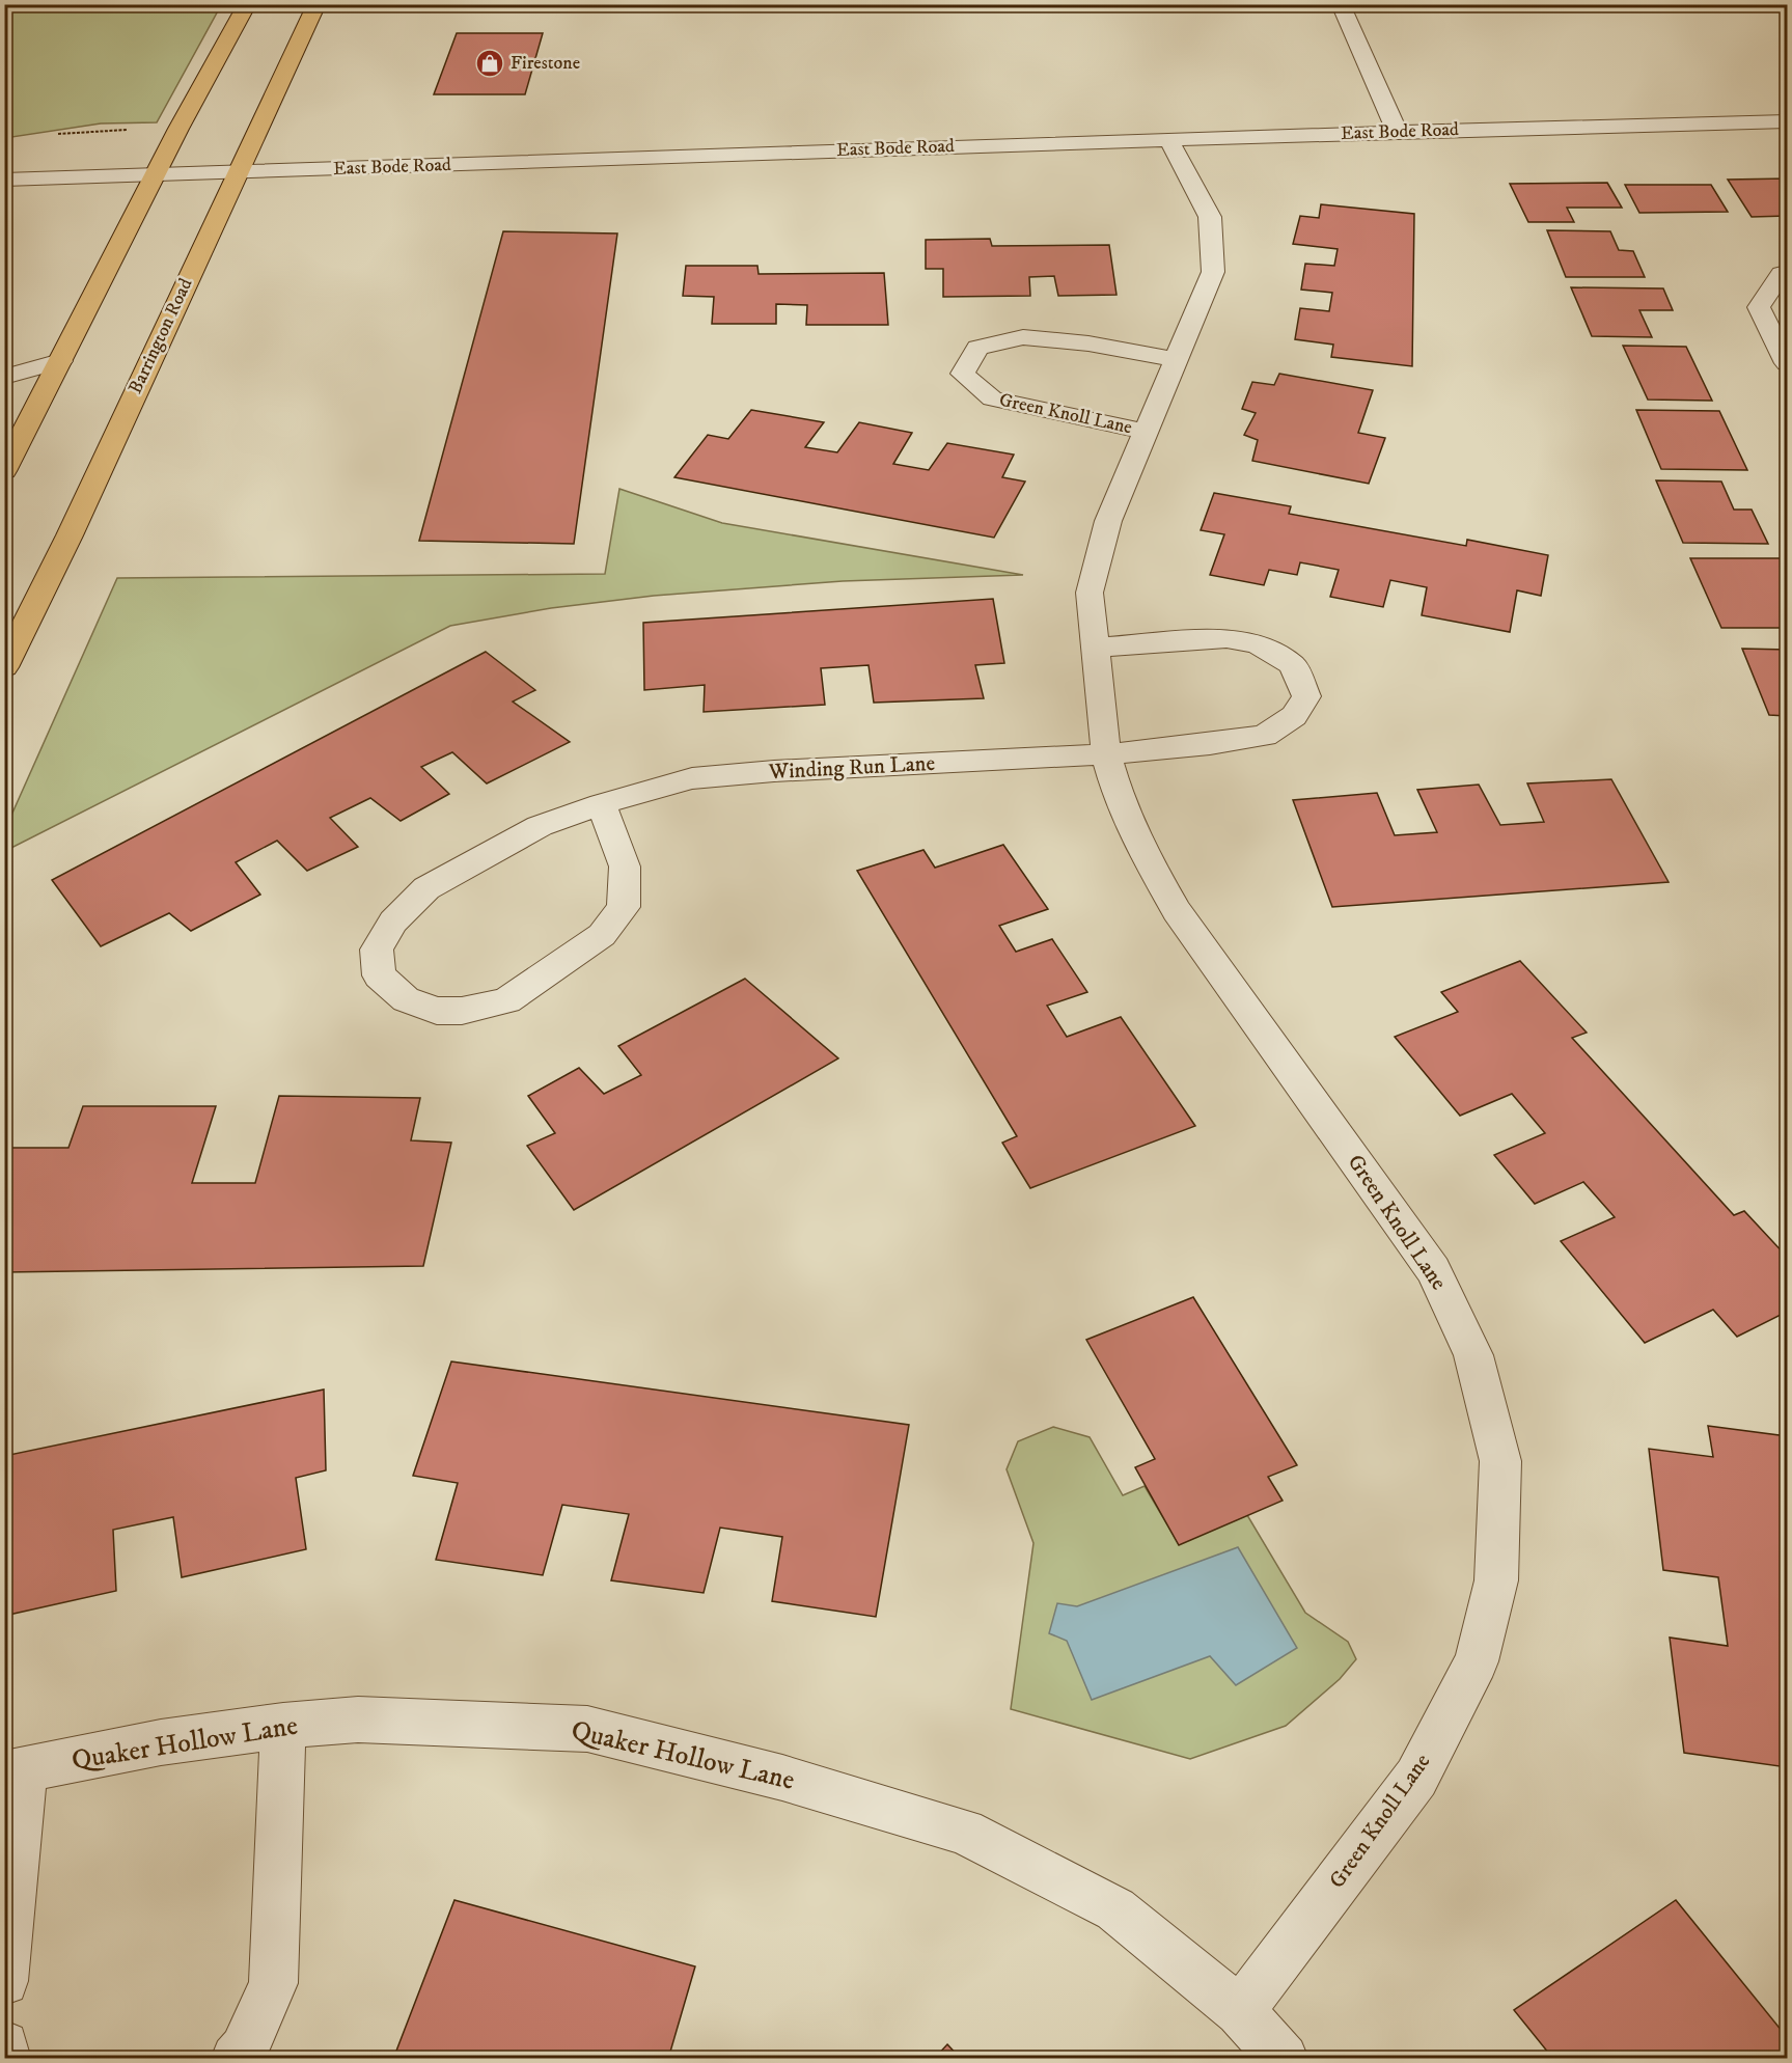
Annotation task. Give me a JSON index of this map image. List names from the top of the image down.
{
  "streets": {
    "main road": ["Barrington Road"],
    "street": [
      "East Bode Road",
      "Green Knoll Lane",
      "Winding Run Lane",
      "Quaker Hollow Lane"
    ]
  },
  "crossings": [
    ["East Bode Road", "Barrington Road"],
    ["East Bode Road", "Green Knoll Lane"],
    ["Green Knoll Lane", "Winding Run Lane"],
    ["Green Knoll Lane", "Quaker Hollow Lane"]
  ],
  "places": {
    "shop": ["Firestone"]
  }
}
